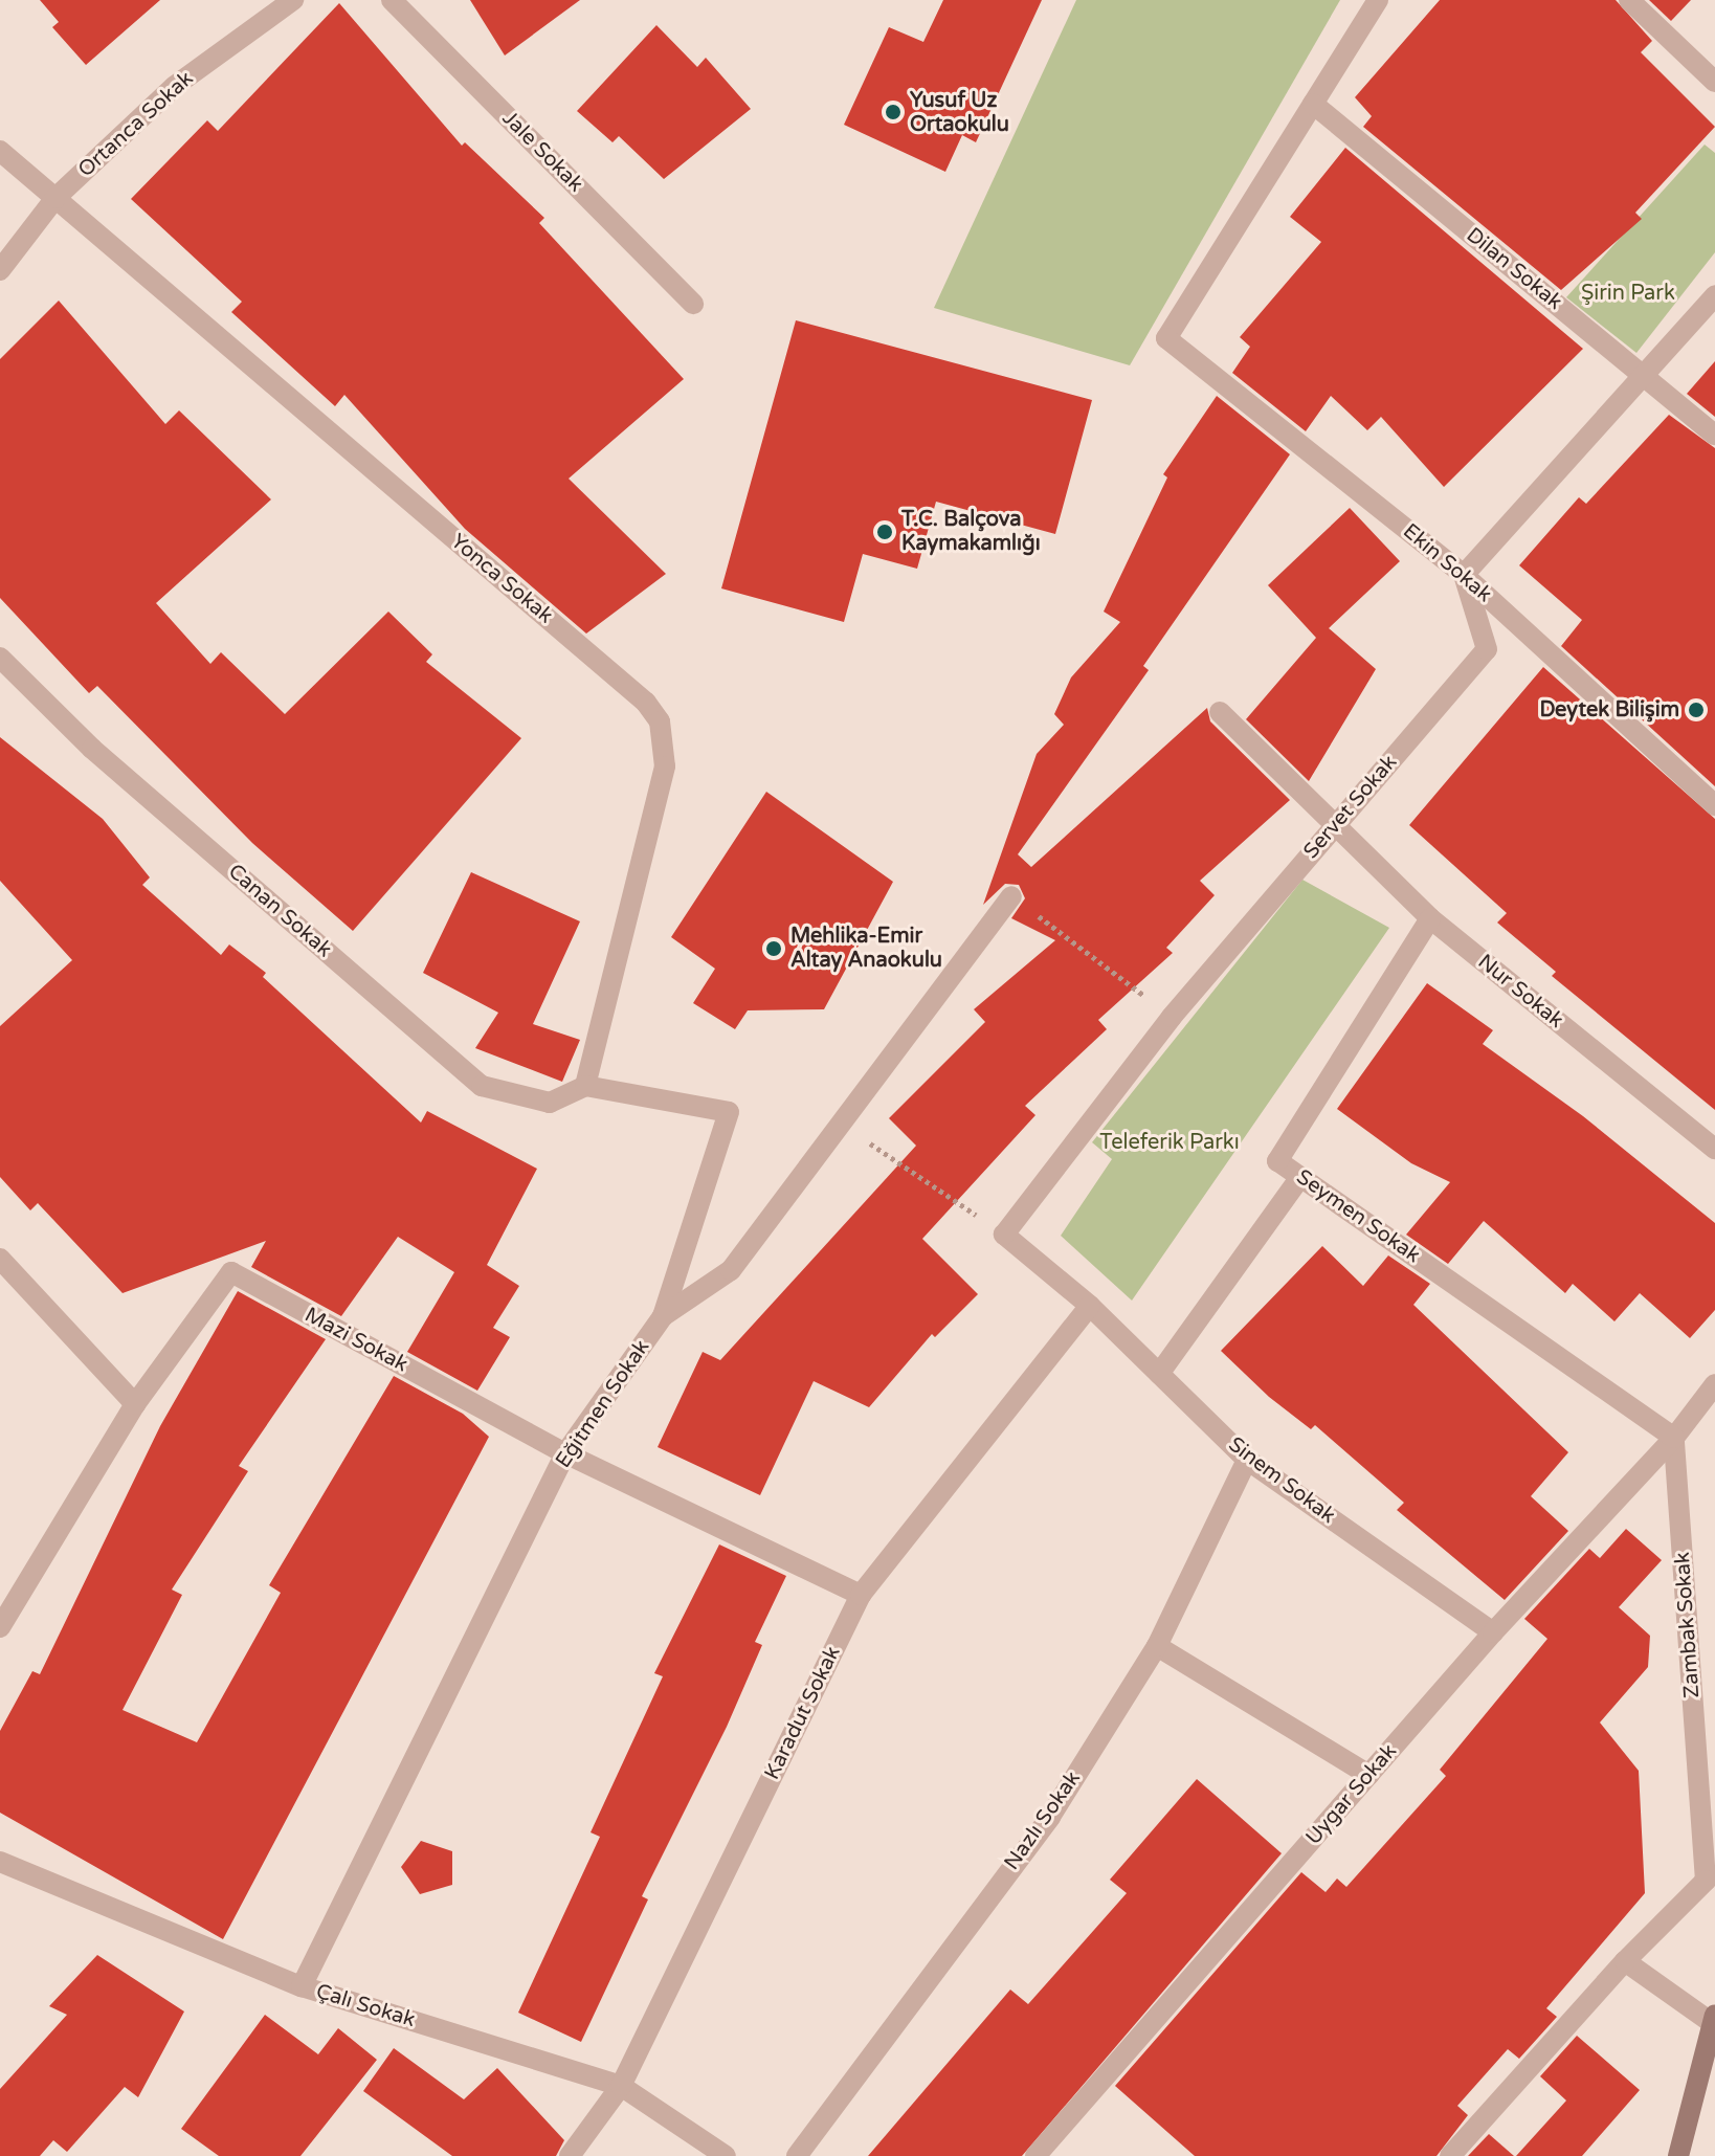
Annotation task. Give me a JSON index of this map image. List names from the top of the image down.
{
  "streets": {
    "street": [
      "Ortanca Sokak",
      "Jale Sokak",
      "Dilan Sokak",
      "Ekin Sokak",
      "Yonca Sokak",
      "Servet Sokak",
      "Canan Sokak",
      "Nur Sokak",
      "Seymen Sokak",
      "Mazi Sokak",
      "Eğitmen Sokak",
      "Sinem Sokak",
      "Zambak Sokak",
      "Karadut Sokak",
      "Uygar Sokak",
      "Nazlı Sokak",
      "Çalı Sokak"
    ]
  },
  "crossings": [
    ["Ortanca Sokak", "Yonca Sokak"],
    ["Dilan Sokak", "Ekin Sokak"],
    ["Ekin Sokak", "Servet Sokak"],
    ["Yonca Sokak", "Canan Sokak"],
    ["Servet Sokak", "Nur Sokak"],
    ["Nur Sokak", "Seymen Sokak"],
    ["Seymen Sokak", "Zambak Sokak"],
    ["Seymen Sokak", "Uygar Sokak"],
    ["Mazi Sokak", "Eğitmen Sokak"],
    ["Mazi Sokak", "Karadut Sokak"],
    ["Eğitmen Sokak", "Çalı Sokak"],
    ["Sinem Sokak", "Karadut Sokak"],
    ["Sinem Sokak", "Uygar Sokak"],
    ["Sinem Sokak", "Nazlı Sokak"],
    ["Zambak Sokak", "Uygar Sokak"],
    ["Karadut Sokak", "Çalı Sokak"]
  ],
  "parks": ["Şirin Park", "Teleferik Parkı"],
  "places": [
    "Yusuf Uz Ortaokulu",
    "T.C. Balçova Kaymakamlığı",
    "Deytek Bilişim",
    "Mehlika-Emir Altay Anaokulu"
  ]
}
